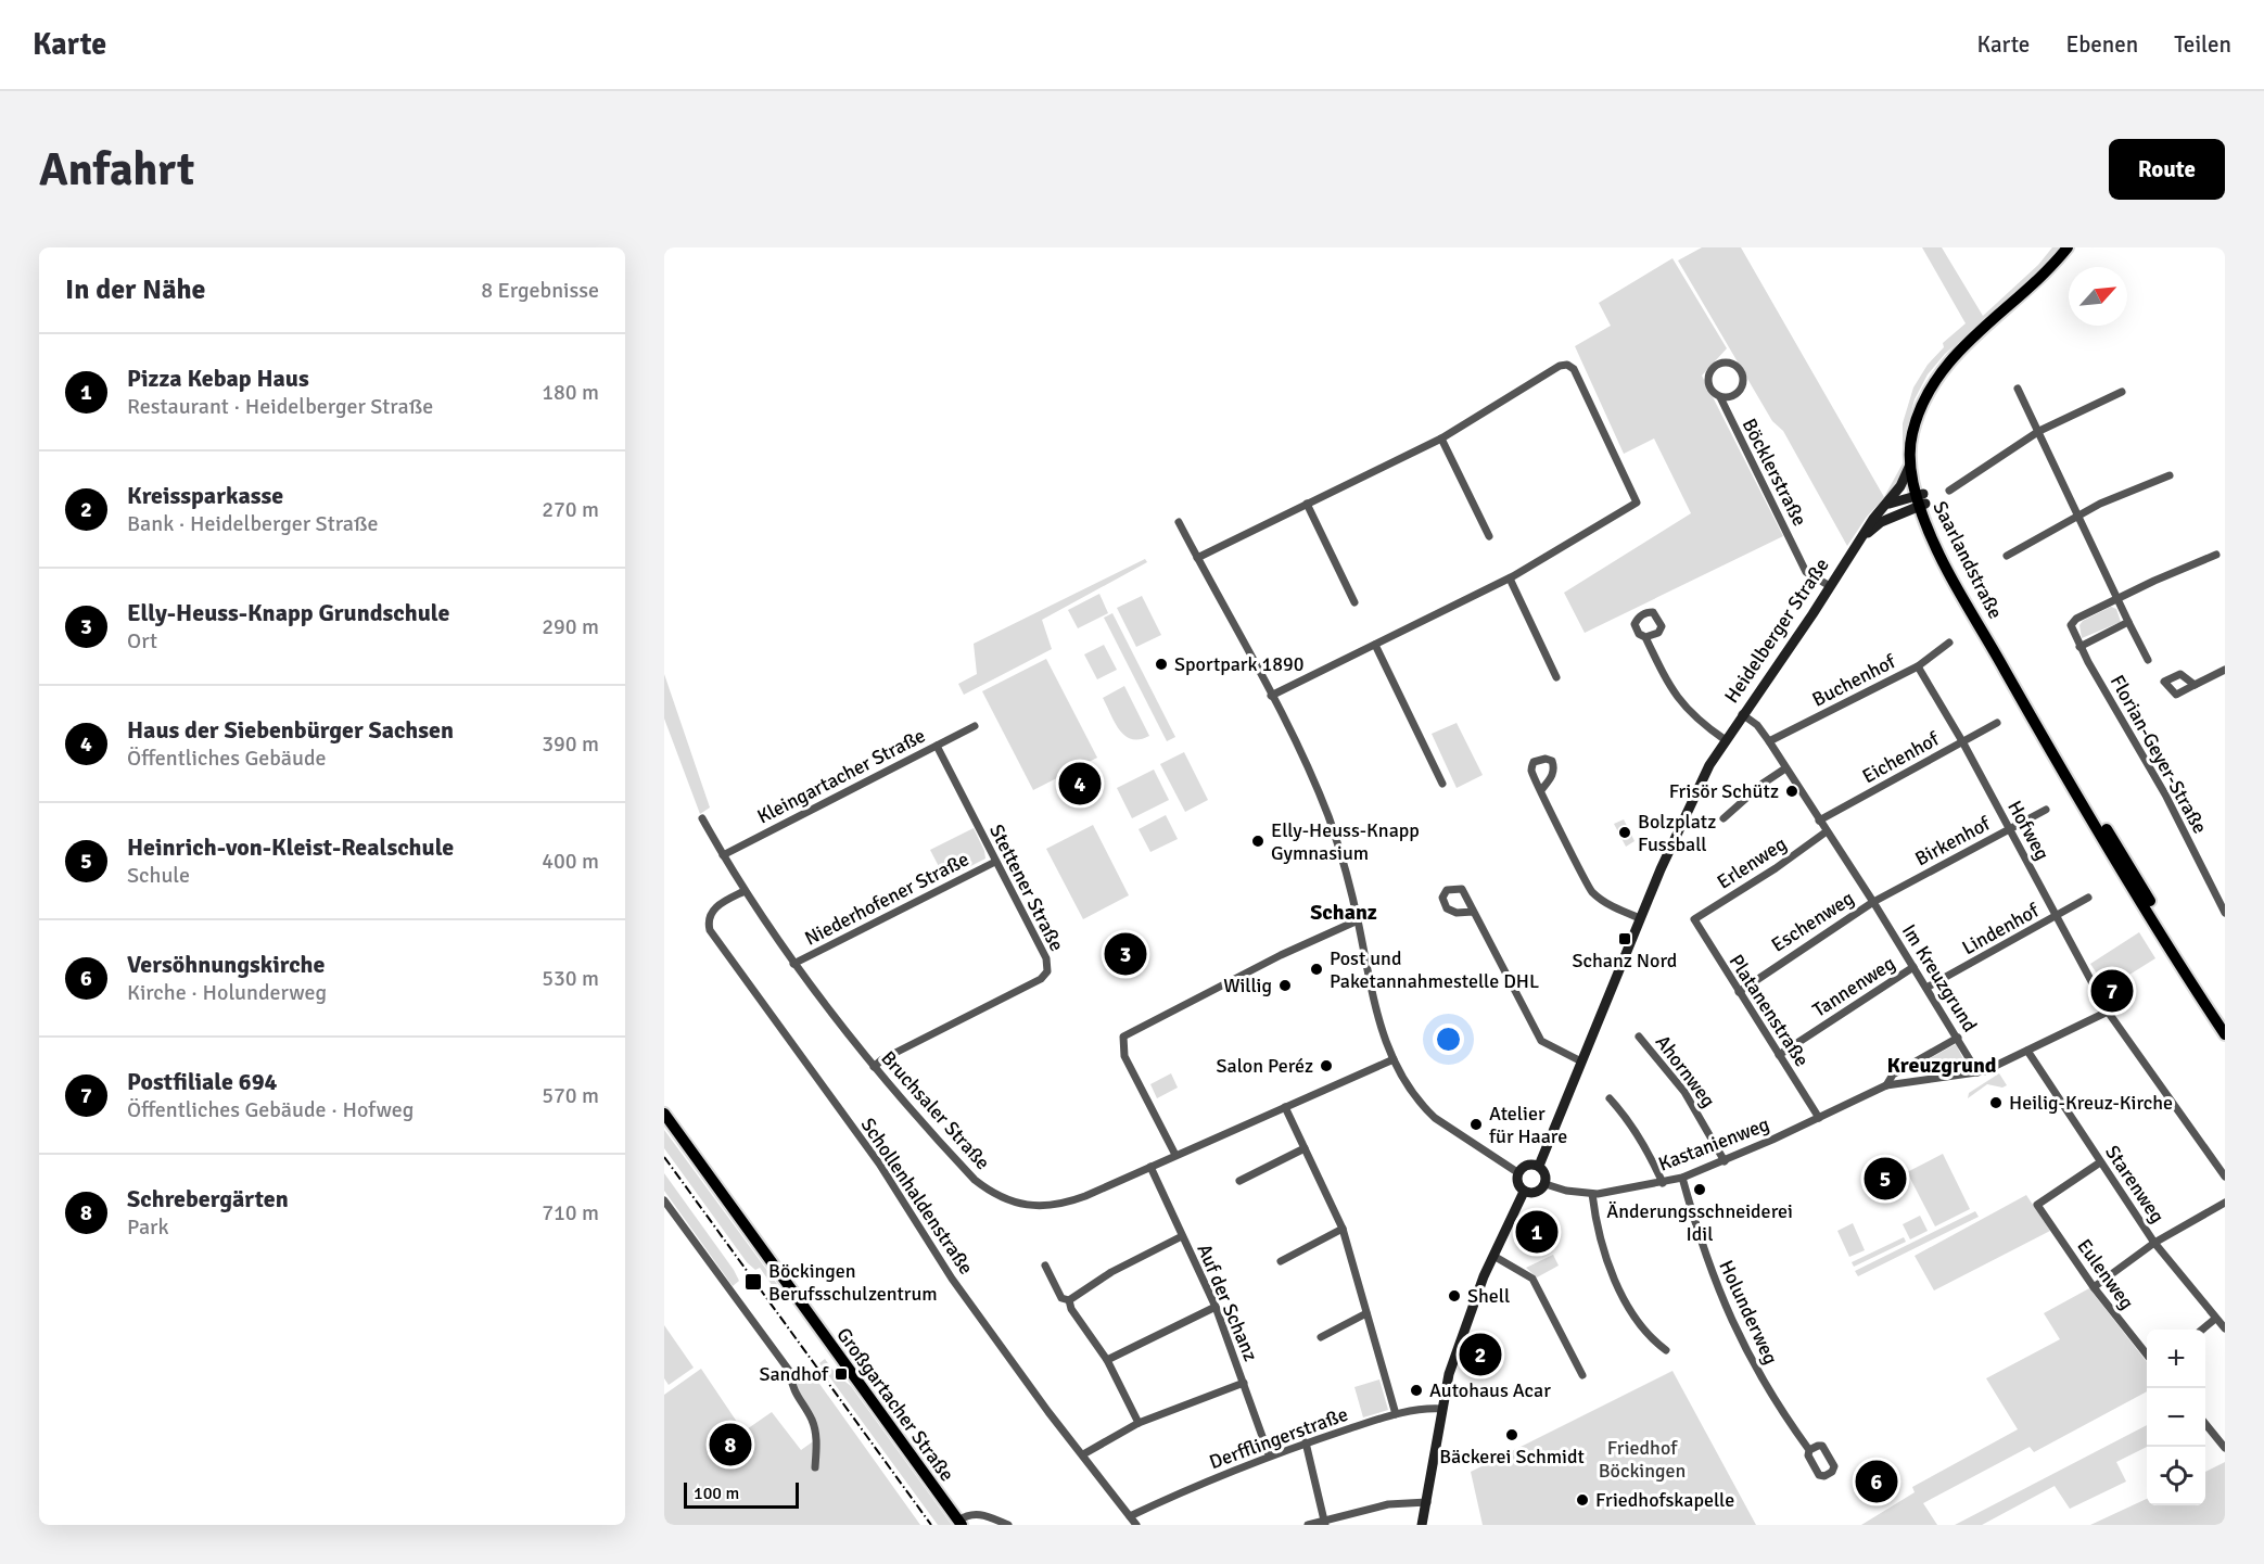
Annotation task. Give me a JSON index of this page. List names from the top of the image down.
{
  "streets": {
    "main road": ["Saarlandstraße", "Heidelberger Straße", "Großgartacher Straße"],
    "street": [
      "Böcklerstraße",
      "Buchenhof",
      "Florian-Geyer-Straße",
      "Eichenhof",
      "Kleingartacher Straße",
      "Hofweg",
      "Birkenhof",
      "Erlenweg",
      "Stettener Straße",
      "Niederhofener Straße",
      "Eschenweg",
      "Lindenhof",
      "Im Kreuzgrund",
      "Tannenweg",
      "Platanenstraße",
      "Ahornweg",
      "Bruchsaler Straße",
      "Kastanienweg",
      "Starenweg",
      "Schollenhaldenstraße",
      "Eulenweg",
      "Auf der Schanz",
      "Holunderweg",
      "Derfflingerstraße"
    ]
  },
  "crossings": [
    ["Böcklerstraße", "Heidelberger Straße"],
    ["Saarlandstraße", "Heidelberger Straße"],
    ["Heidelberger Straße", "Im Kreuzgrund"],
    ["Heidelberger Straße", "Kastanienweg"],
    ["Buchenhof", "Hofweg"],
    ["Buchenhof", "Im Kreuzgrund"],
    ["Eichenhof", "Hofweg"],
    ["Eichenhof", "Im Kreuzgrund"],
    ["Kleingartacher Straße", "Stettener Straße"],
    ["Kleingartacher Straße", "Bruchsaler Straße"],
    ["Hofweg", "Birkenhof"],
    ["Hofweg", "Lindenhof"],
    ["Birkenhof", "Eschenweg"],
    ["Birkenhof", "Im Kreuzgrund"],
    ["Erlenweg", "Im Kreuzgrund"],
    ["Erlenweg", "Platanenstraße"],
    ["Stettener Straße", "Niederhofener Straße"],
    ["Stettener Straße", "Bruchsaler Straße"],
    ["Niederhofener Straße", "Bruchsaler Straße"],
    ["Eschenweg", "Im Kreuzgrund"],
    ["Eschenweg", "Platanenstraße"],
    ["Lindenhof", "Im Kreuzgrund"],
    ["Im Kreuzgrund", "Tannenweg"],
    ["Im Kreuzgrund", "Kastanienweg"],
    ["Tannenweg", "Platanenstraße"],
    ["Platanenstraße", "Kastanienweg"],
    ["Ahornweg", "Kastanienweg"],
    ["Bruchsaler Straße", "Schollenhaldenstraße"],
    ["Bruchsaler Straße", "Auf der Schanz"],
    ["Kastanienweg", "Holunderweg"],
    ["Starenweg", "Eulenweg"],
    ["Schollenhaldenstraße", "Derfflingerstraße"],
    ["Auf der Schanz", "Derfflingerstraße"]
  ],
  "districts": ["Schanz", "Kreuzgrund"],
  "parks": ["Friedhof Böckingen"],
  "places": {
    "other": [
      "Sportpark 1890",
      "Frisör Schütz",
      "Bolzplatz Fussball",
      "Elly-Heuss-Knapp Gymnasium",
      "Post und Paketannahmestelle DHL",
      "Willig",
      "Salon Peréz",
      "Heilig-Kreuz-Kirche",
      "Atelier für Haare",
      "Änderungsschneiderei Idil",
      "Shell",
      "Autohaus Acar",
      "Bäckerei Schmidt",
      "Friedhofskapelle"
    ],
    "transit": ["Schanz Nord", "Böckingen Berufsschulzentrum", "Sandhof"]
  },
  "scale_bar": "100 m",
  "north": "top right",
  "page": {
    "header": "Karte",
    "nav": ["Karte", "Ebenen", "Teilen"],
    "buttons": "Route",
    "title": "Anfahrt",
    "heading": ["In der Nähe", "8 Ergebnisse"],
    "list": [
      {
        "mark": "1",
        "name": "Pizza Kebap Haus",
        "note": "Restaurant · Heidelberger Straße",
        "value": "180 m"
      },
      {
        "mark": "2",
        "name": "Kreissparkasse",
        "note": "Bank · Heidelberger Straße",
        "value": "270 m"
      },
      {
        "mark": "3",
        "name": "Elly-Heuss-Knapp Grundschule",
        "note": "Ort",
        "value": "290 m"
      },
      {
        "mark": "4",
        "name": "Haus der Siebenbürger Sachsen",
        "note": "Öffentliches Gebäude",
        "value": "390 m"
      },
      {
        "mark": "5",
        "name": "Heinrich-von-Kleist-Realschule",
        "note": "Schule",
        "value": "400 m"
      },
      {
        "mark": "6",
        "name": "Versöhnungskirche",
        "note": "Kirche · Holunderweg",
        "value": "530 m"
      },
      {
        "mark": "7",
        "name": "Postfiliale 694",
        "note": "Öffentliches Gebäude · Hofweg",
        "value": "570 m"
      },
      {
        "mark": "8",
        "name": "Schrebergärten",
        "note": "Park",
        "value": "710 m"
      }
    ],
    "pins": [
      "4",
      "3",
      "7",
      "5",
      "1",
      "2",
      "8",
      "6"
    ],
    "map_buttons": ["+", "−"],
    "scale": "100 m"
  }
}
